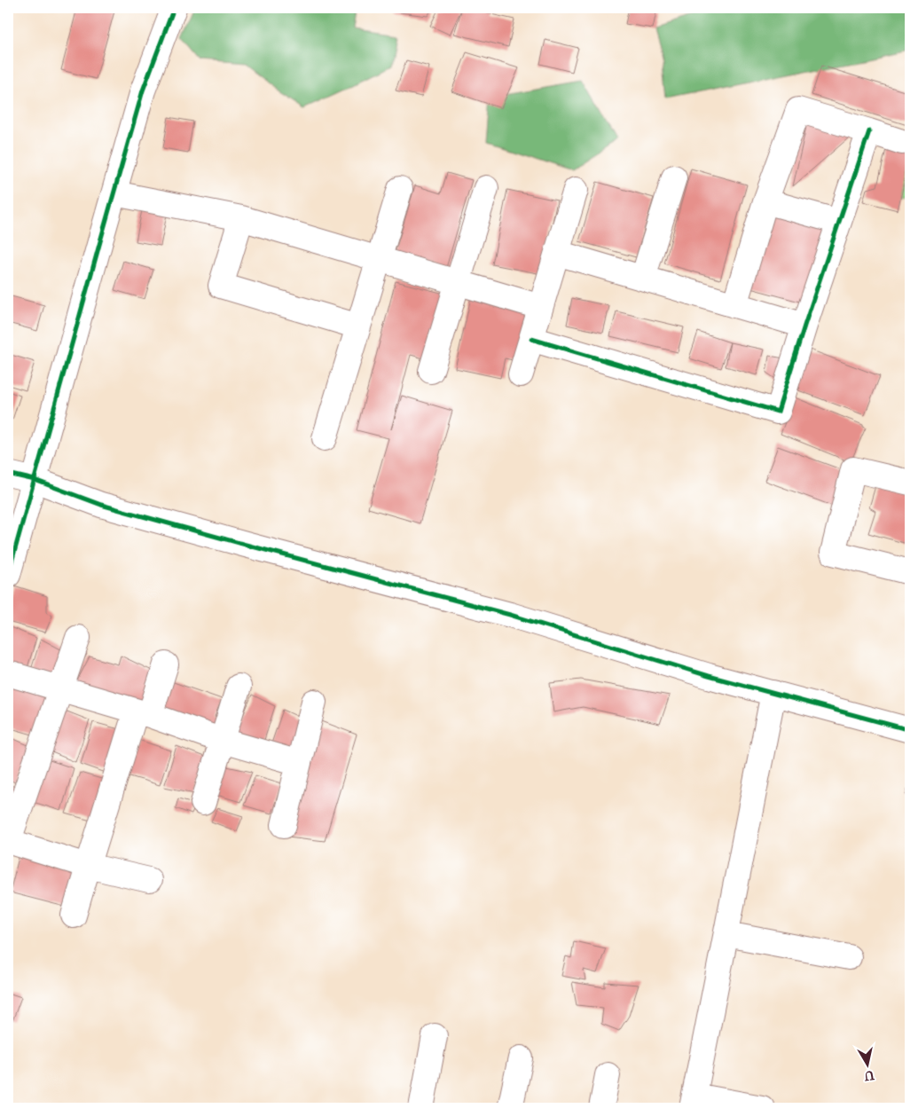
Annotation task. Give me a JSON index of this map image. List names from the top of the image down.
{
  "north": "bottom"
}
